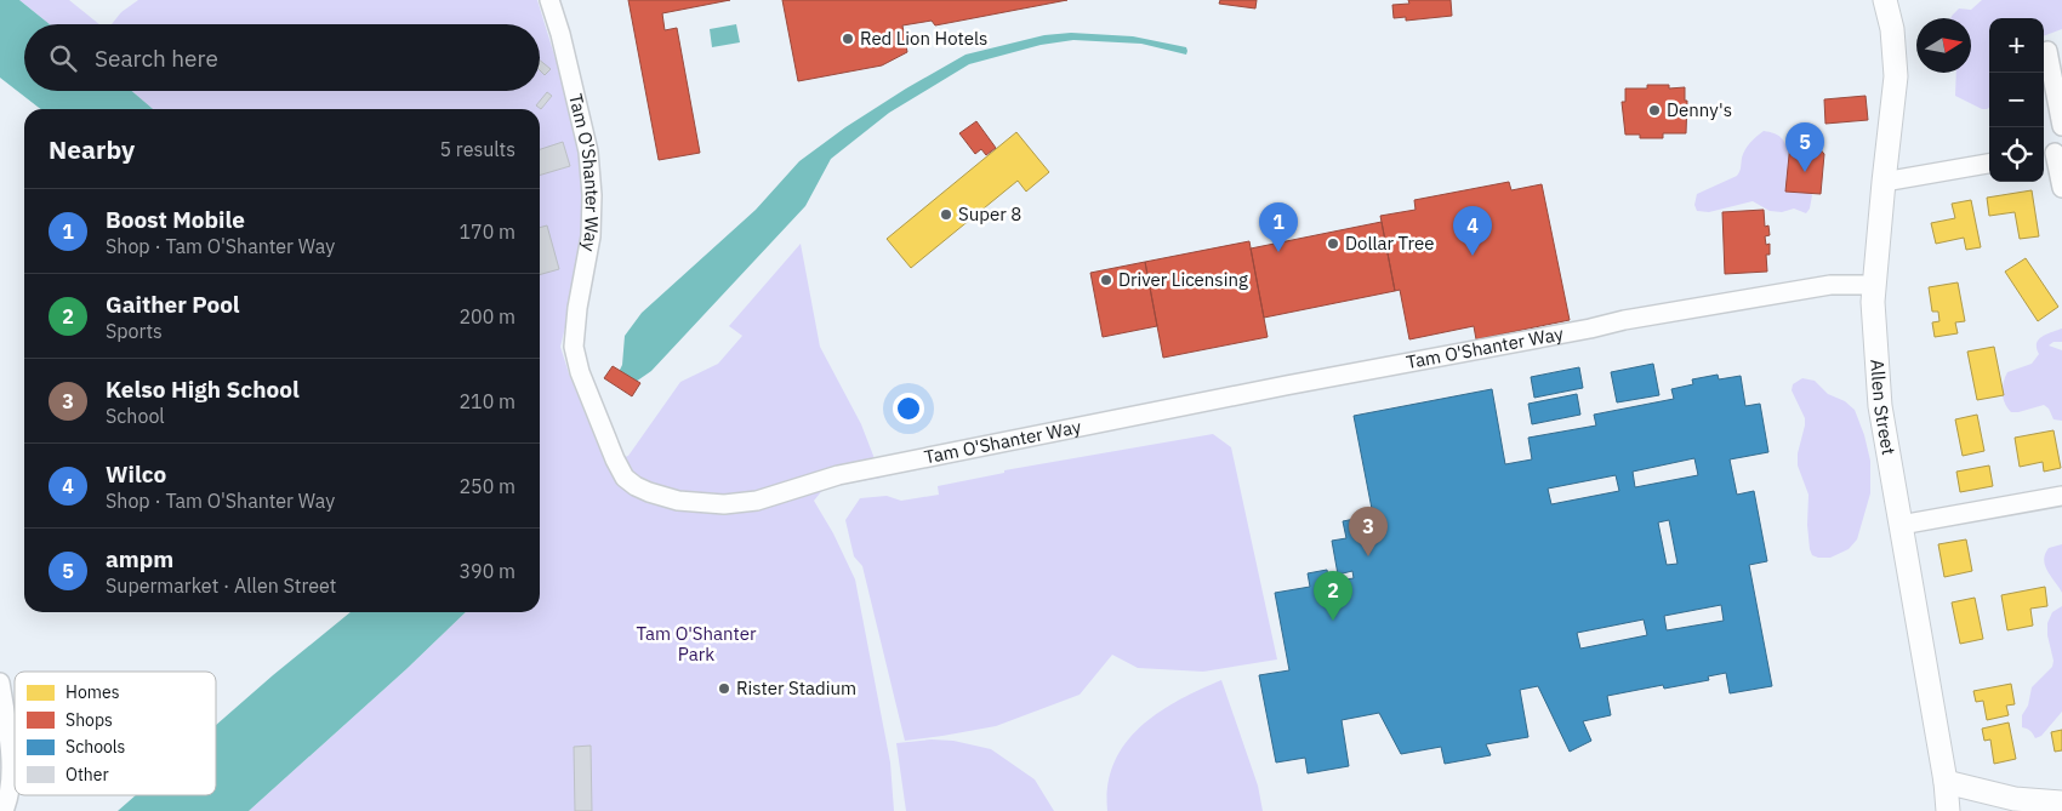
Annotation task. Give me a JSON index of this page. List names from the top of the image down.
{
  "streets": {
    "street": ["Tam O'Shanter Way", "Allen Street"]
  },
  "crossings": [
    ["Tam O'Shanter Way", "Allen Street"]
  ],
  "parks": ["Tam O'Shanter Park"],
  "places": [
    "Red Lion Hotels",
    "Denny's",
    "Super 8",
    "Dollar Tree",
    "Driver Licensing",
    "Rister Stadium"
  ],
  "legend": [
    "Homes",
    "Shops",
    "Schools",
    "Other"
  ],
  "north": "right",
  "page": {
    "map_buttons": ["+", "−"],
    "search": "Search here",
    "heading": ["Nearby", "5 results"],
    "pins": [
      "5",
      "1",
      "4",
      "3",
      "2"
    ],
    "list": [
      {
        "mark": "1",
        "name": "Boost Mobile",
        "note": "Shop · Tam O'Shanter Way",
        "value": "170 m"
      },
      {
        "mark": "2",
        "name": "Gaither Pool",
        "note": "Sports",
        "value": "200 m"
      },
      {
        "mark": "3",
        "name": "Kelso High School",
        "note": "School",
        "value": "210 m"
      },
      {
        "mark": "4",
        "name": "Wilco",
        "note": "Shop · Tam O'Shanter Way",
        "value": "250 m"
      },
      {
        "mark": "5",
        "name": "ampm",
        "note": "Supermarket · Allen Street",
        "value": "390 m"
      }
    ]
  }
}
